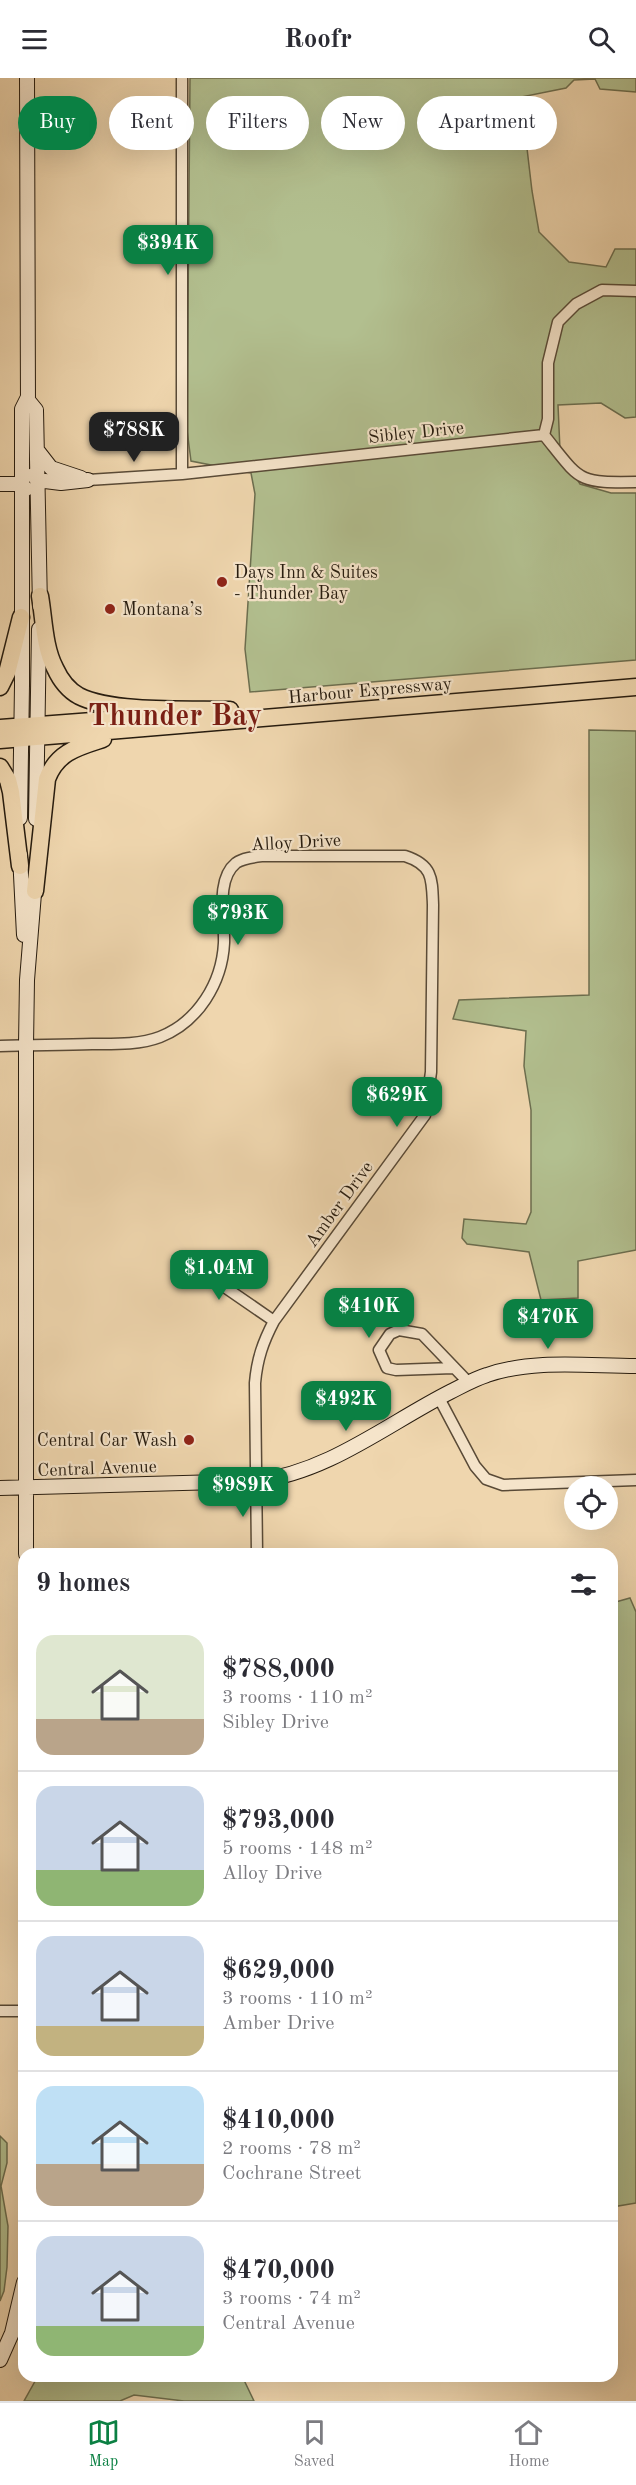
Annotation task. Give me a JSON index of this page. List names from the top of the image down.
{
  "streets": {
    "main road": ["Harbour Expressway", "Central Avenue"],
    "street": ["Sibley Drive", "Alloy Drive", "Amber Drive"]
  },
  "crossings": [
    ["Alloy Drive", "Amber Drive"],
    ["Amber Drive", "Central Avenue"]
  ],
  "districts": ["Thunder Bay"],
  "places": ["Days Inn & Suites - Thunder Bay", "Montana’s", "Central Car Wash"],
  "page": {
    "header": "Roofr",
    "chip": [
      "Buy",
      "Rent",
      "Filters",
      "New",
      "Apartment"
    ],
    "price": [
      "$394K",
      "$788K",
      "$793K",
      "$629K",
      "$1.04M",
      "$410K",
      "$470K",
      "$492K",
      "$989K"
    ],
    "heading": "9 homes",
    "list": [
      {
        "name": "$788,000",
        "note": "3 rooms · 110 m² · Sibley Drive"
      },
      {
        "name": "$793,000",
        "note": "5 rooms · 148 m² · Alloy Drive"
      },
      {
        "name": "$629,000",
        "note": "3 rooms · 110 m² · Amber Drive"
      },
      {
        "name": "$410,000",
        "note": "2 rooms · 78 m² · Cochrane Street"
      },
      {
        "name": "$470,000",
        "note": "3 rooms · 74 m² · Central Avenue"
      }
    ],
    "tabs": ["Map", "Saved", "Home"]
  }
}
